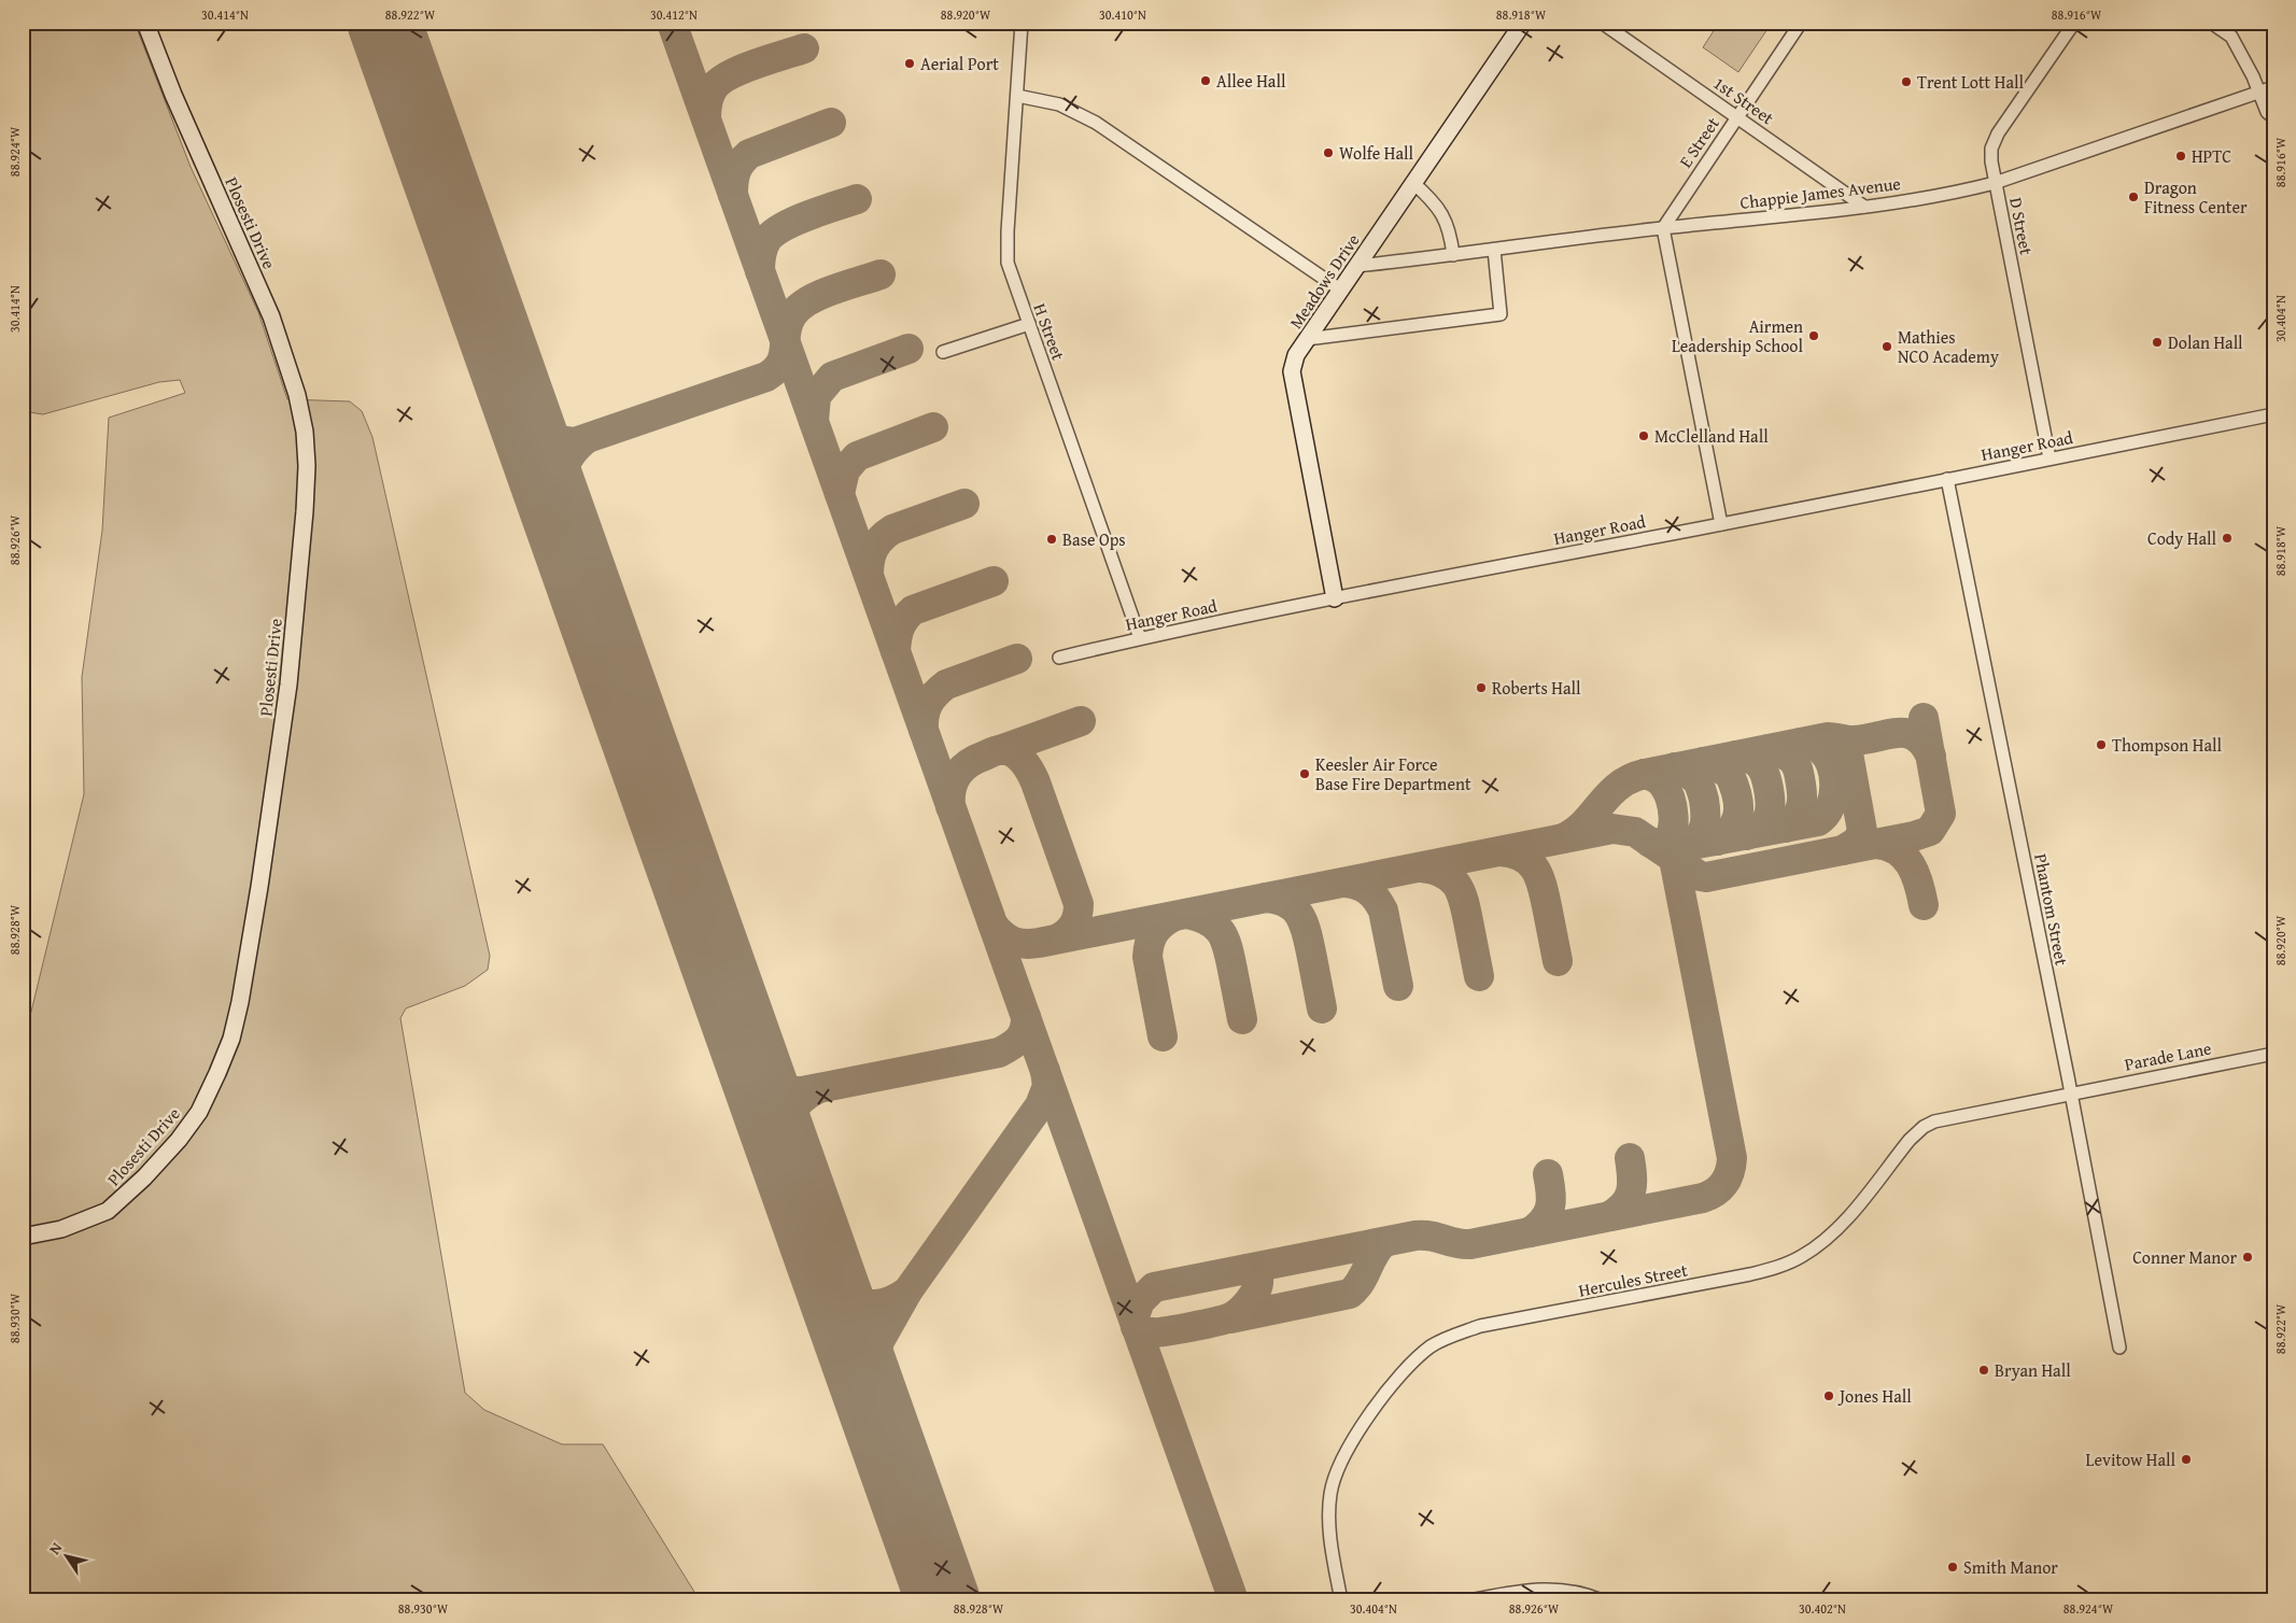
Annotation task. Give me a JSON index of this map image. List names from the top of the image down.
{
  "streets": {
    "street": [
      "1st Street",
      "E Street",
      "Chappie James Avenue",
      "Plosesti Drive",
      "D Street",
      "Meadows Drive",
      "H Street",
      "Hanger Road",
      "Phantom Street",
      "Parade Lane",
      "Hercules Street"
    ]
  },
  "crossings": [
    ["1st Street", "E Street"],
    ["1st Street", "Chappie James Avenue"],
    ["E Street", "Chappie James Avenue"],
    ["Chappie James Avenue", "D Street"],
    ["Chappie James Avenue", "Meadows Drive"],
    ["D Street", "Hanger Road"],
    ["Meadows Drive", "Hanger Road"],
    ["H Street", "Hanger Road"],
    ["Hanger Road", "Phantom Street"],
    ["Phantom Street", "Parade Lane"],
    ["Phantom Street", "Hercules Street"],
    ["Parade Lane", "Hercules Street"]
  ],
  "places": [
    "Aerial Port",
    "Allee Hall",
    "Trent Lott Hall",
    "Wolfe Hall",
    "HPTC",
    "Dragon Fitness Center",
    "Airmen Leadership School",
    "Dolan Hall",
    "Mathies NCO Academy",
    "McClelland Hall",
    "Cody Hall",
    "Base Ops",
    "Roberts Hall",
    "Thompson Hall",
    "Keesler Air Force Base Fire Department",
    "Conner Manor",
    "Bryan Hall",
    "Jones Hall",
    "Levitow Hall",
    "Smith Manor"
  ],
  "north": "top left",
  "coordinates": [
    "30.414°N",
    "88.922°W",
    "30.412°N",
    "88.920°W",
    "30.410°N",
    "88.918°W",
    "88.916°W",
    "88.924°W",
    "30.404°N",
    "88.926°W",
    "88.928°W",
    "88.930°W",
    "30.402°N"
  ]
}
